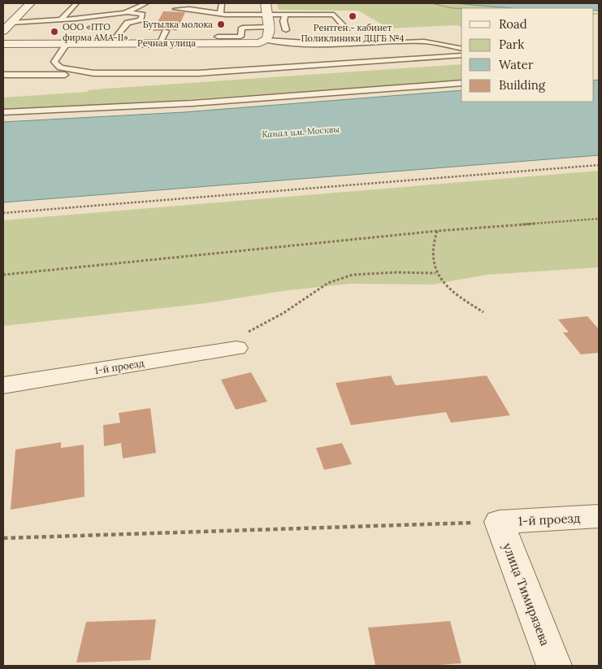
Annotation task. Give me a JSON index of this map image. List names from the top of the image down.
{
  "streets": {
    "street": ["Речная улица", "1-й проезд", "улица Тимирязева"]
  },
  "crossings": [
    ["1-й проезд", "улица Тимирязева"]
  ],
  "water": ["Канал им. Москвы"],
  "places": ["Рентген - кабинет Поликлиники ДЦГБ №4", "Бутылка молока", "ООО «ПТО фирма АМА-II»"],
  "legend": [
    "Road",
    "Park",
    "Water",
    "Building"
  ]
}
